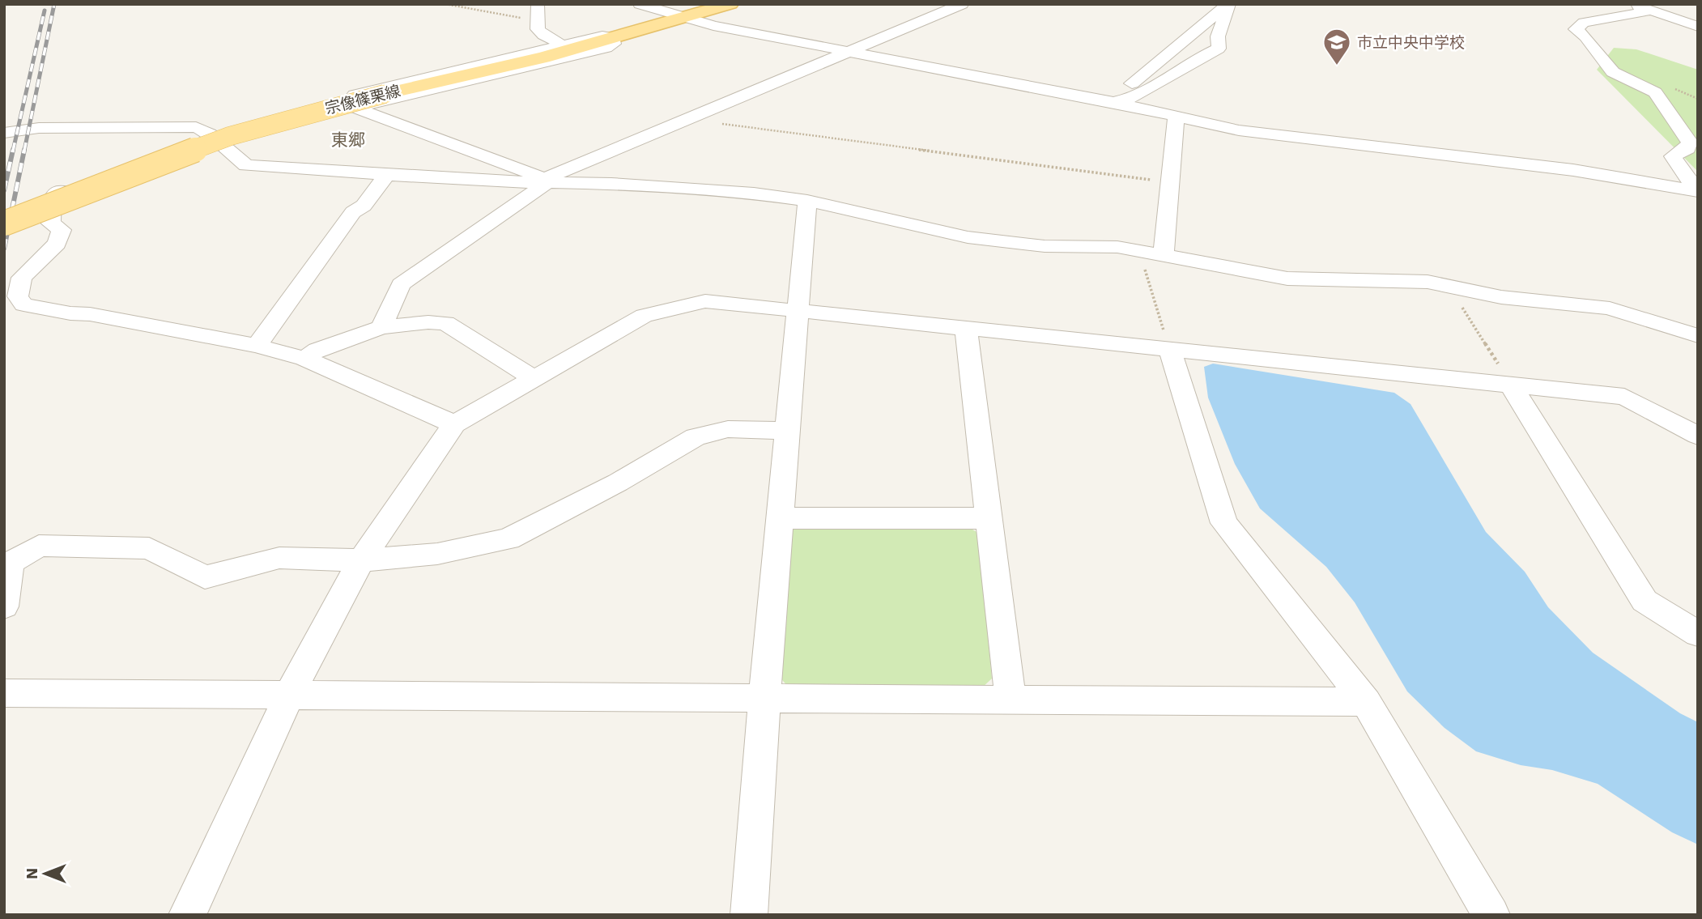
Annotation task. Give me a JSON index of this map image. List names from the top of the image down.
{
  "streets": {
    "main road": ["宗像篠栗線"]
  },
  "districts": ["東郷"],
  "places": {
    "school or university": ["市立中央中学校"]
  },
  "north": "left"
}
